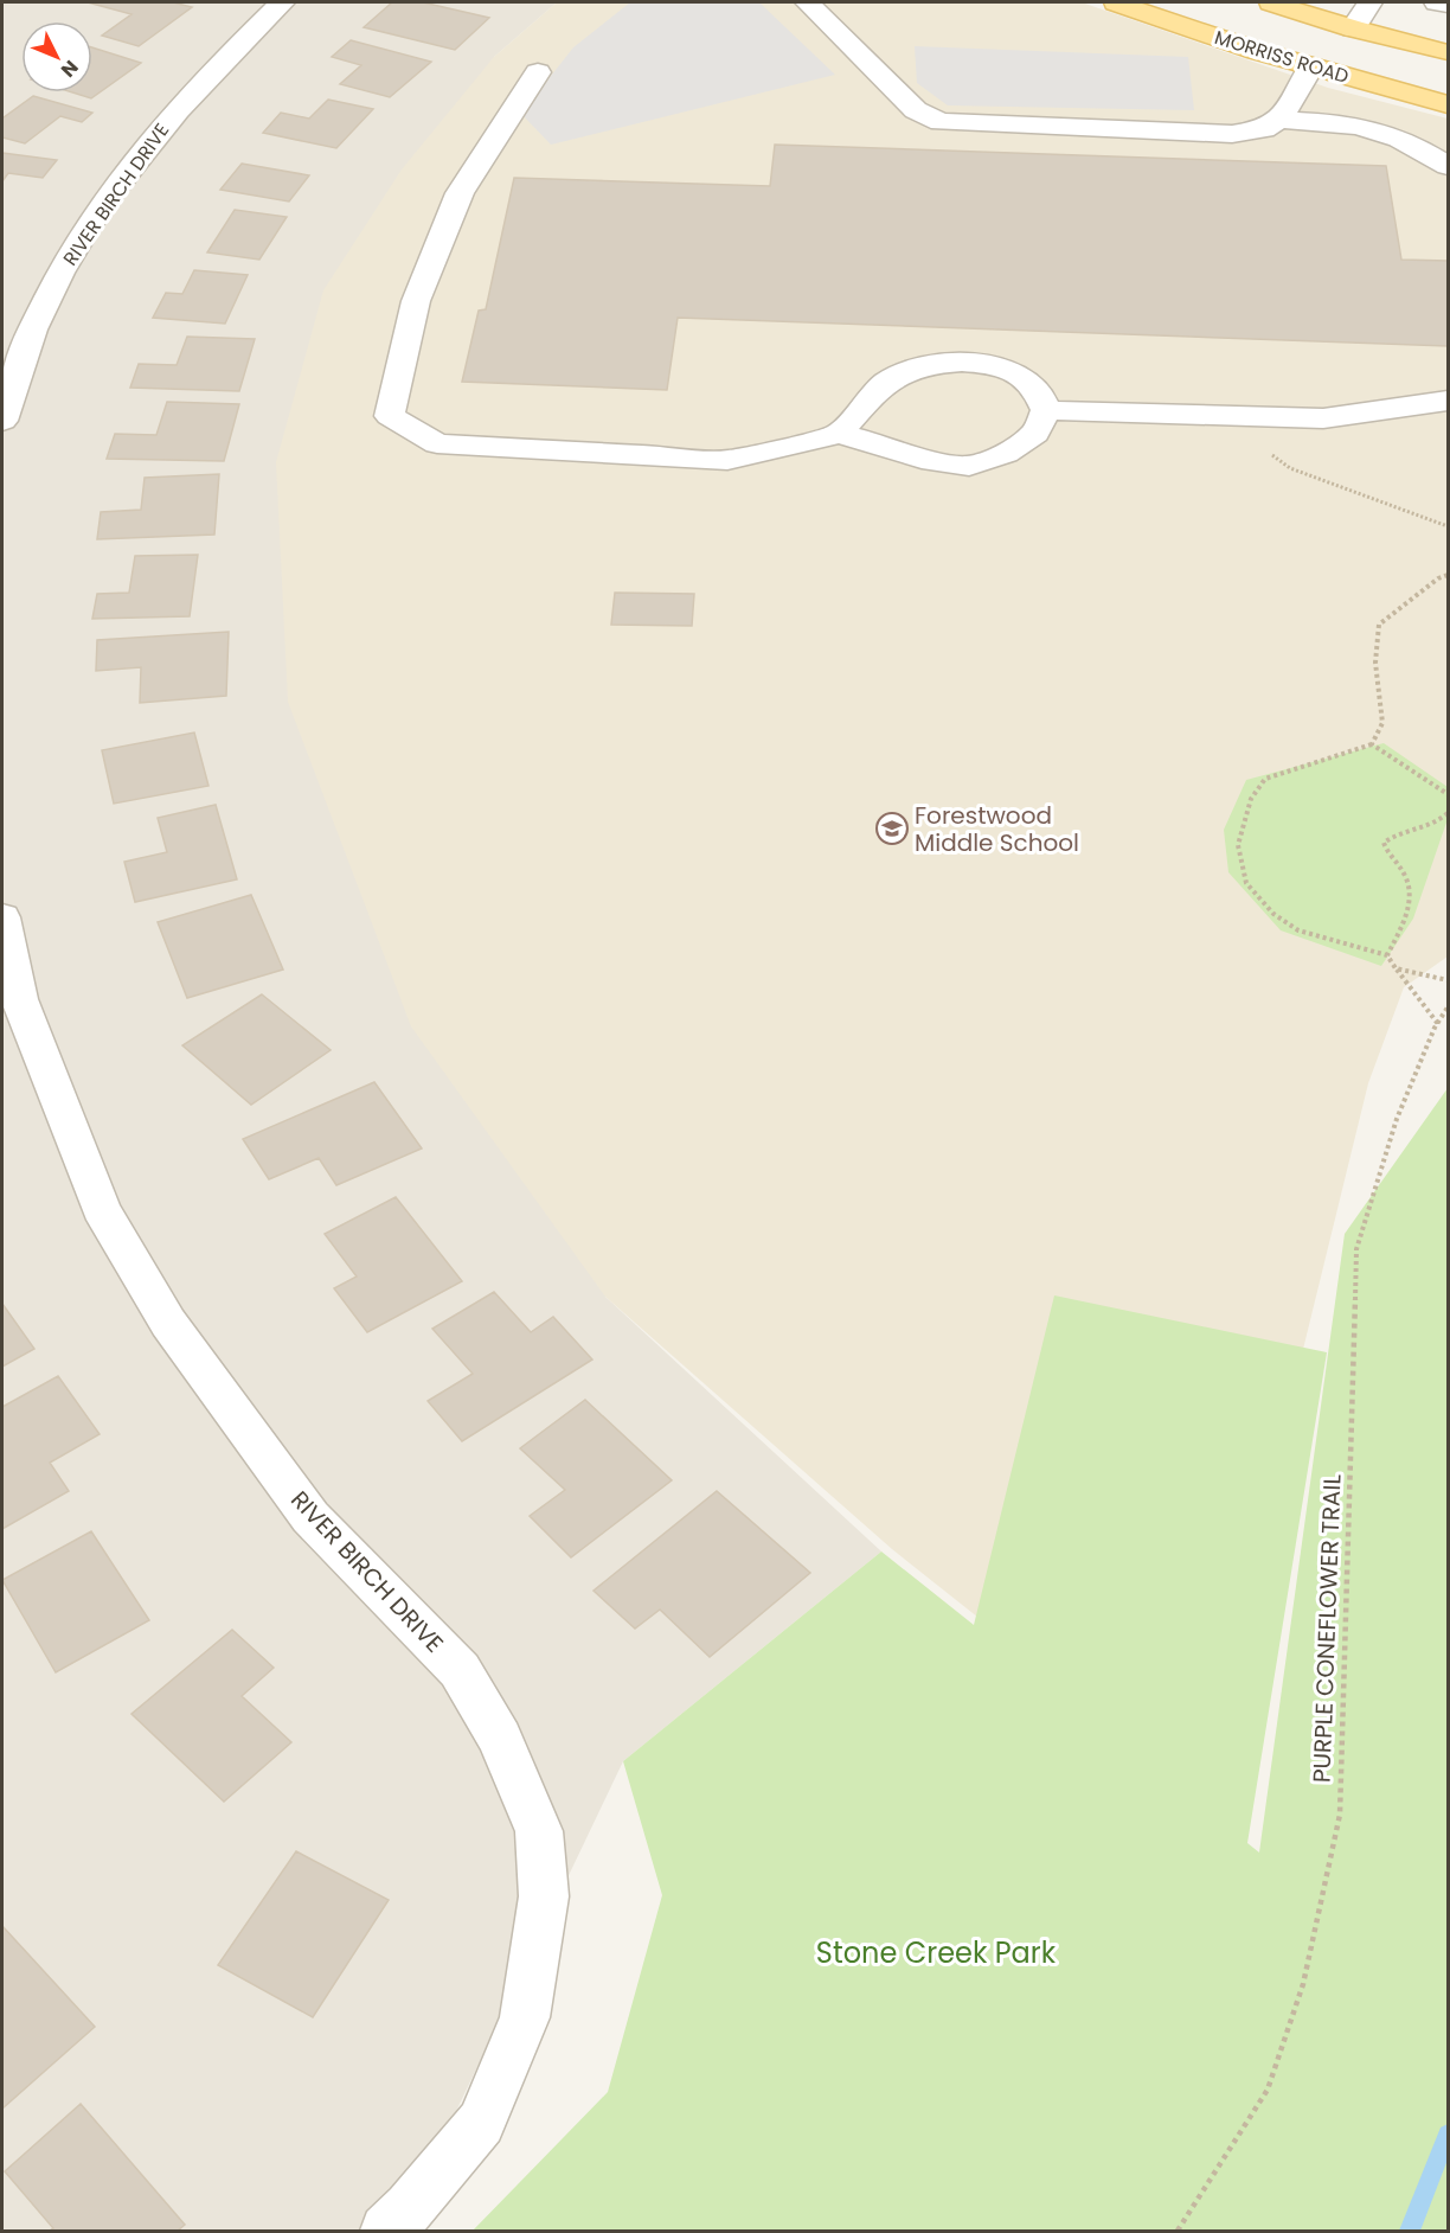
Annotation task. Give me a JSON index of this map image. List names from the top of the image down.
{
  "streets": {
    "main road": ["MORRISS ROAD"],
    "street": ["RIVER BIRCH DRIVE"],
    "path": ["PURPLE CONEFLOWER TRAIL"]
  },
  "parks": ["Stone Creek Park"],
  "places": {
    "school or university": ["Forestwood Middle School"]
  },
  "north": "bottom right"
}
